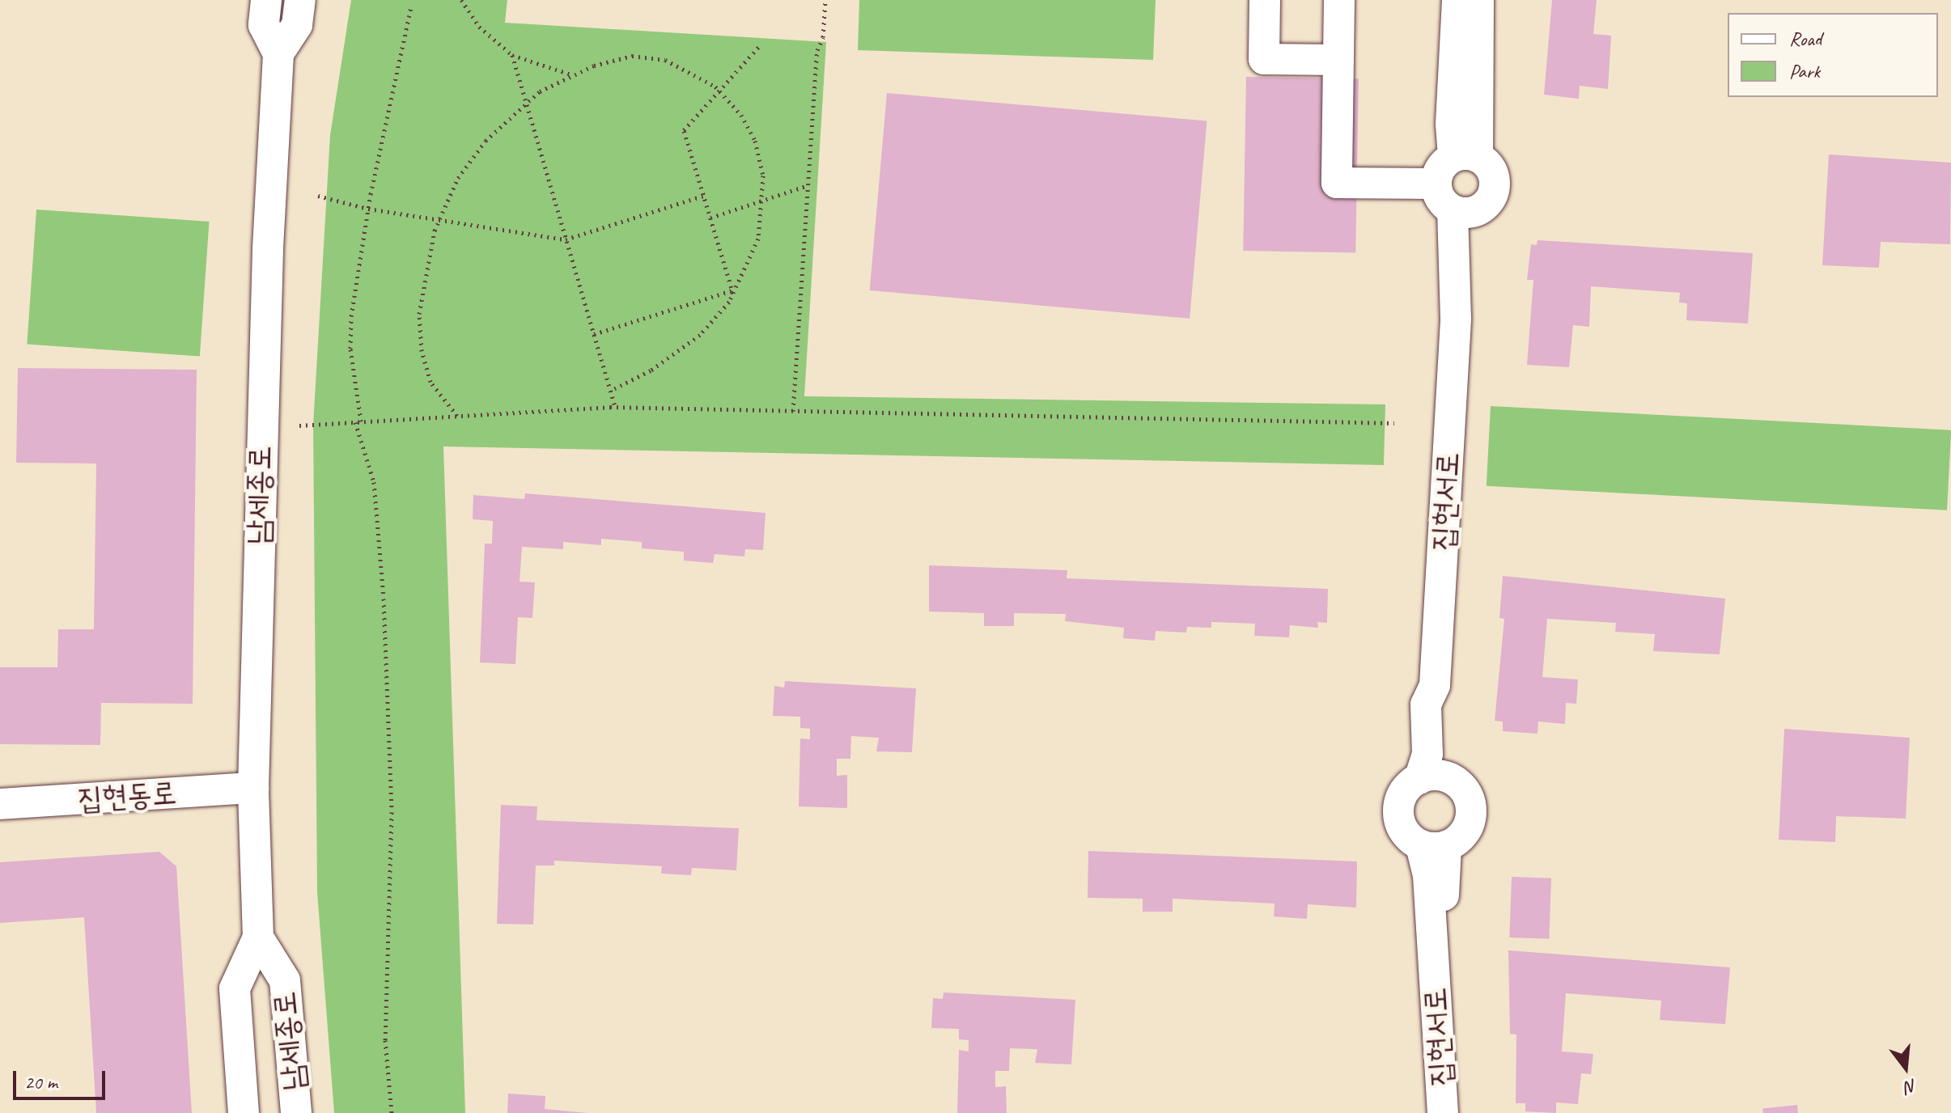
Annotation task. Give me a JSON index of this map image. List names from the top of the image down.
{
  "streets": {
    "street": ["남세종로", "집현서로", "집현동로"]
  },
  "crossings": [
    ["남세종로", "집현동로"]
  ],
  "legend": ["Road", "Park"],
  "scale_bar": "20 m",
  "north": "bottom"
}
